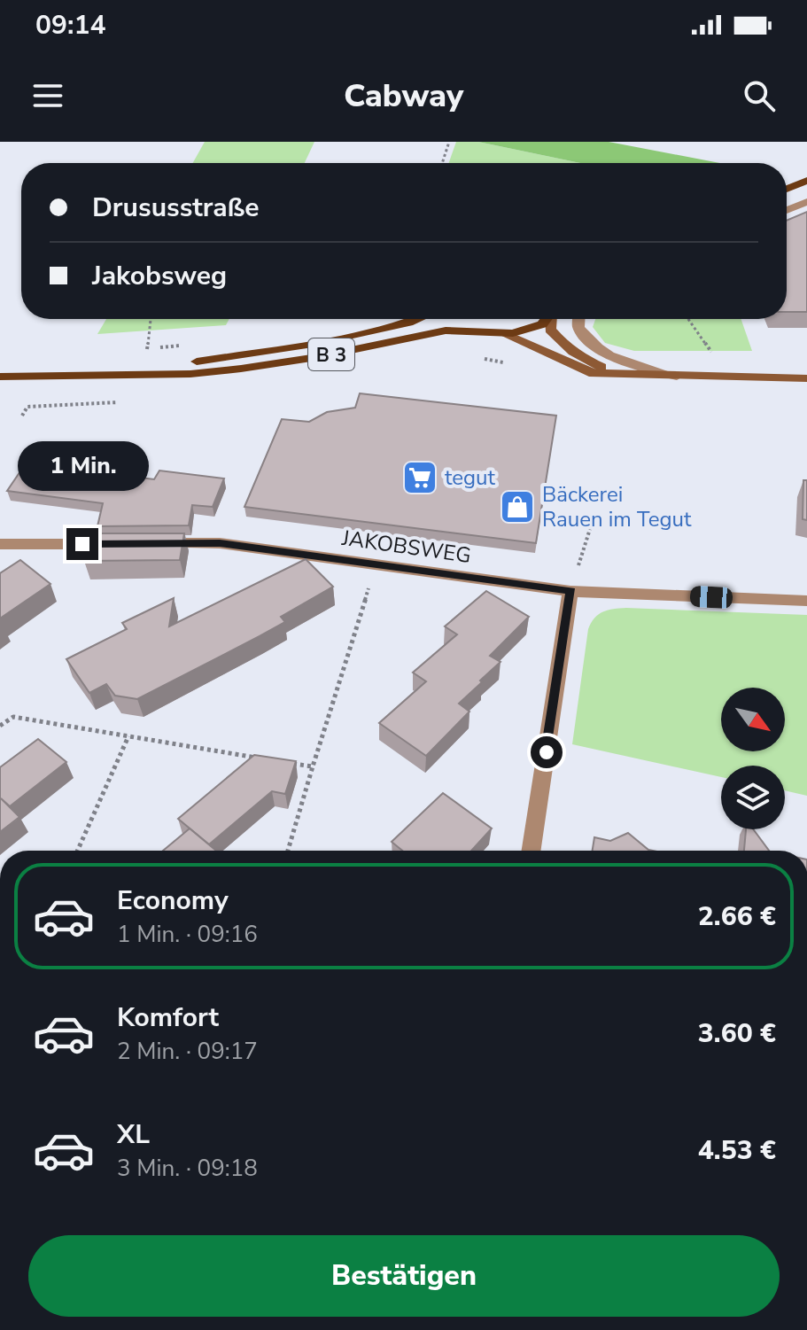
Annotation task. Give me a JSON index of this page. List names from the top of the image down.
{
  "streets": {
    "main road": ["B 3"],
    "street": ["JAKOBSWEG"]
  },
  "places": {
    "supermarket": ["tegut"],
    "shop": ["Bäckerei Rauen im Tegut"]
  },
  "north": "bottom right",
  "page": {
    "status": "09:14",
    "header": "Cabway",
    "banner": ["Drususstraße", "Jakobsweg"],
    "bubble": "1 Min.",
    "list": [
      {
        "name": "Economy",
        "note": "1 Min. · 09:16",
        "value": "2.66 €"
      },
      {
        "name": "Komfort",
        "note": "2 Min. · 09:17",
        "value": "3.60 €"
      },
      {
        "name": "XL",
        "note": "3 Min. · 09:18",
        "value": "4.53 €"
      }
    ],
    "buttons": "Bestätigen"
  }
}
